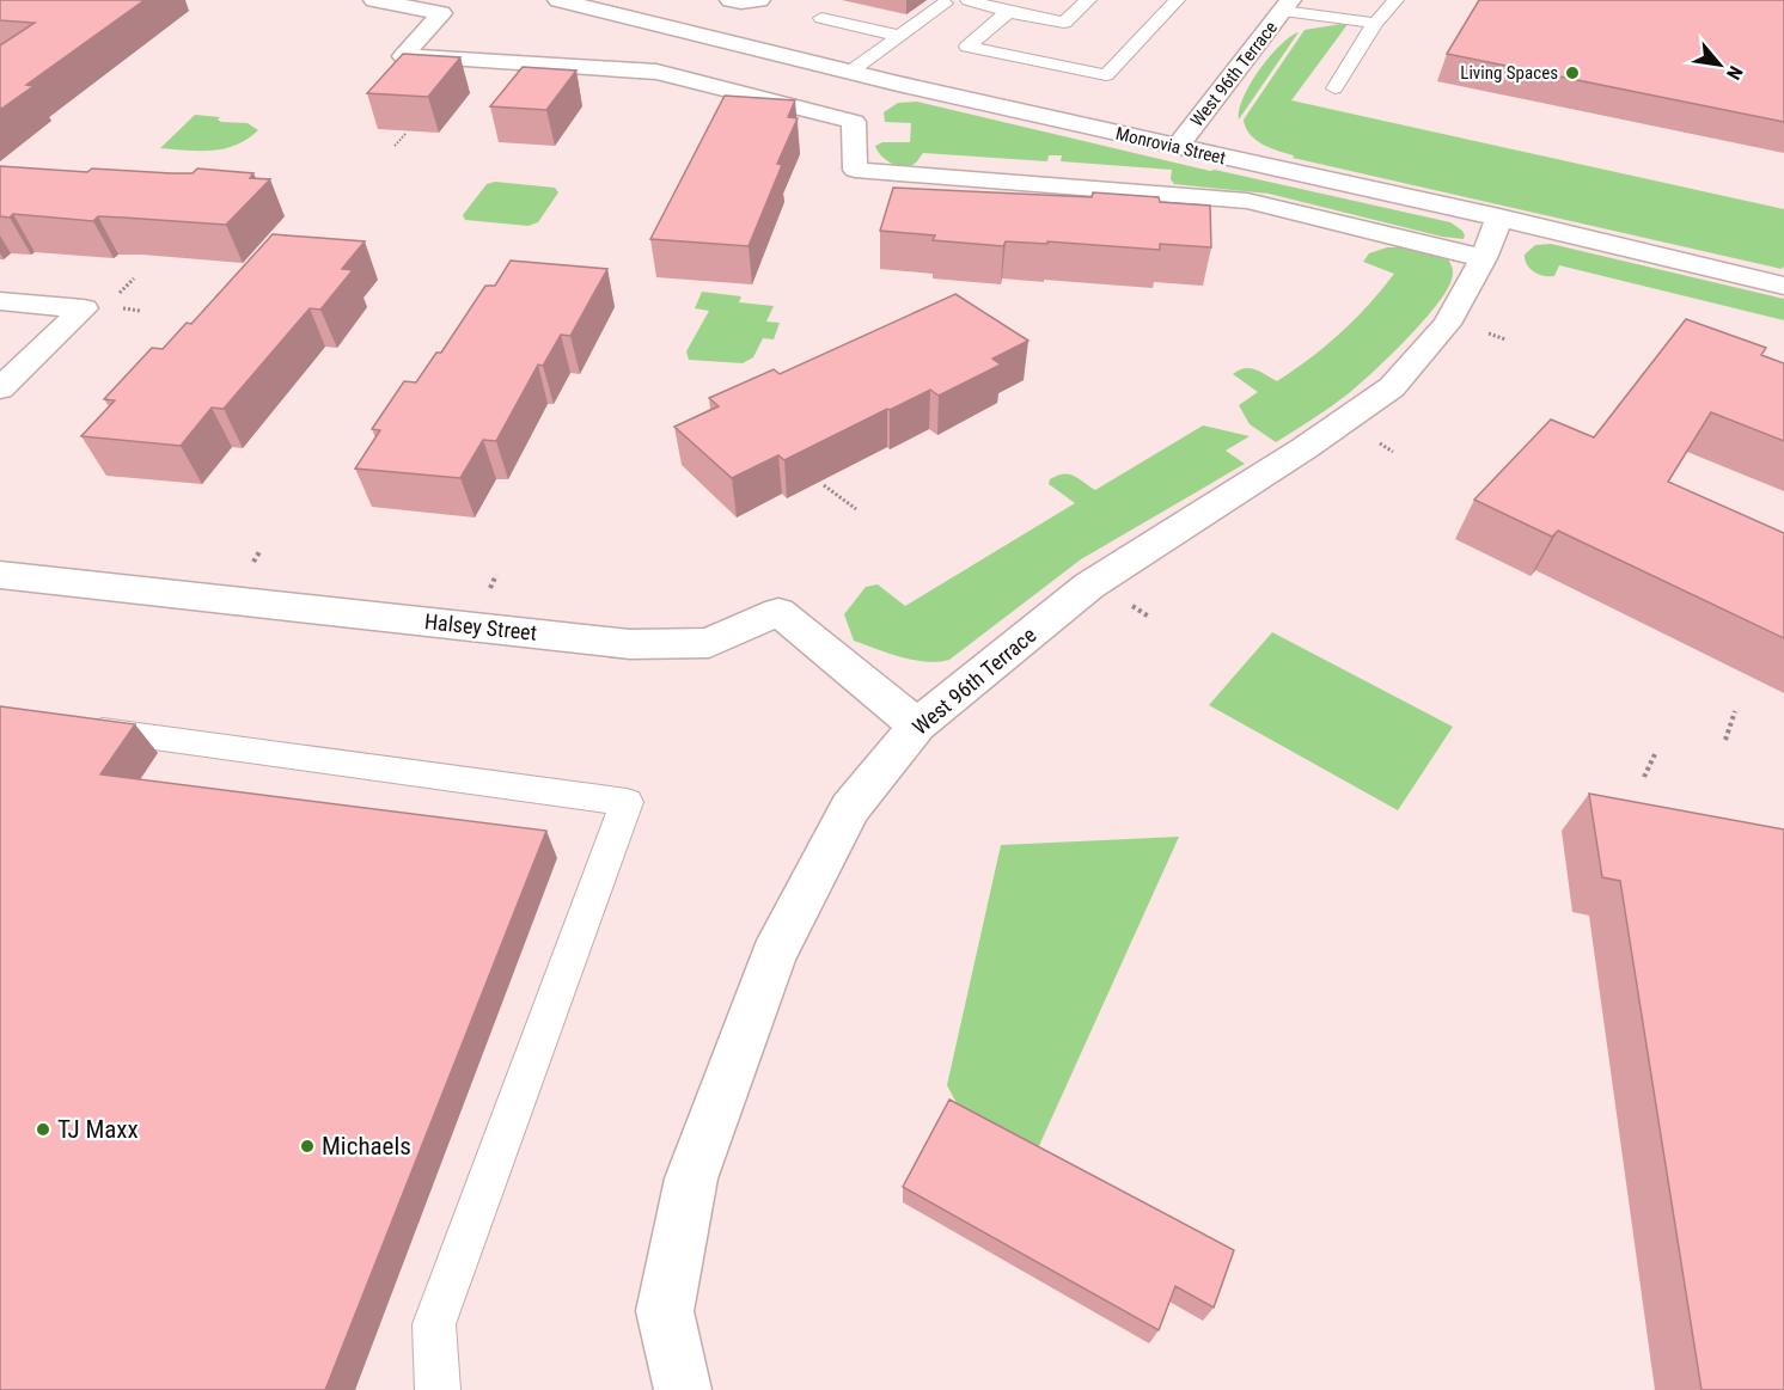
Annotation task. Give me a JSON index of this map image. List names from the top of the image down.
{
  "streets": {
    "street": ["West 96th Terrace", "Monrovia Street", "Halsey Street"]
  },
  "crossings": [
    ["West 96th Terrace", "Monrovia Street"],
    ["West 96th Terrace", "Halsey Street"]
  ],
  "places": ["Living Spaces", "TJ Maxx", "Michaels"],
  "north": "bottom right"
}
